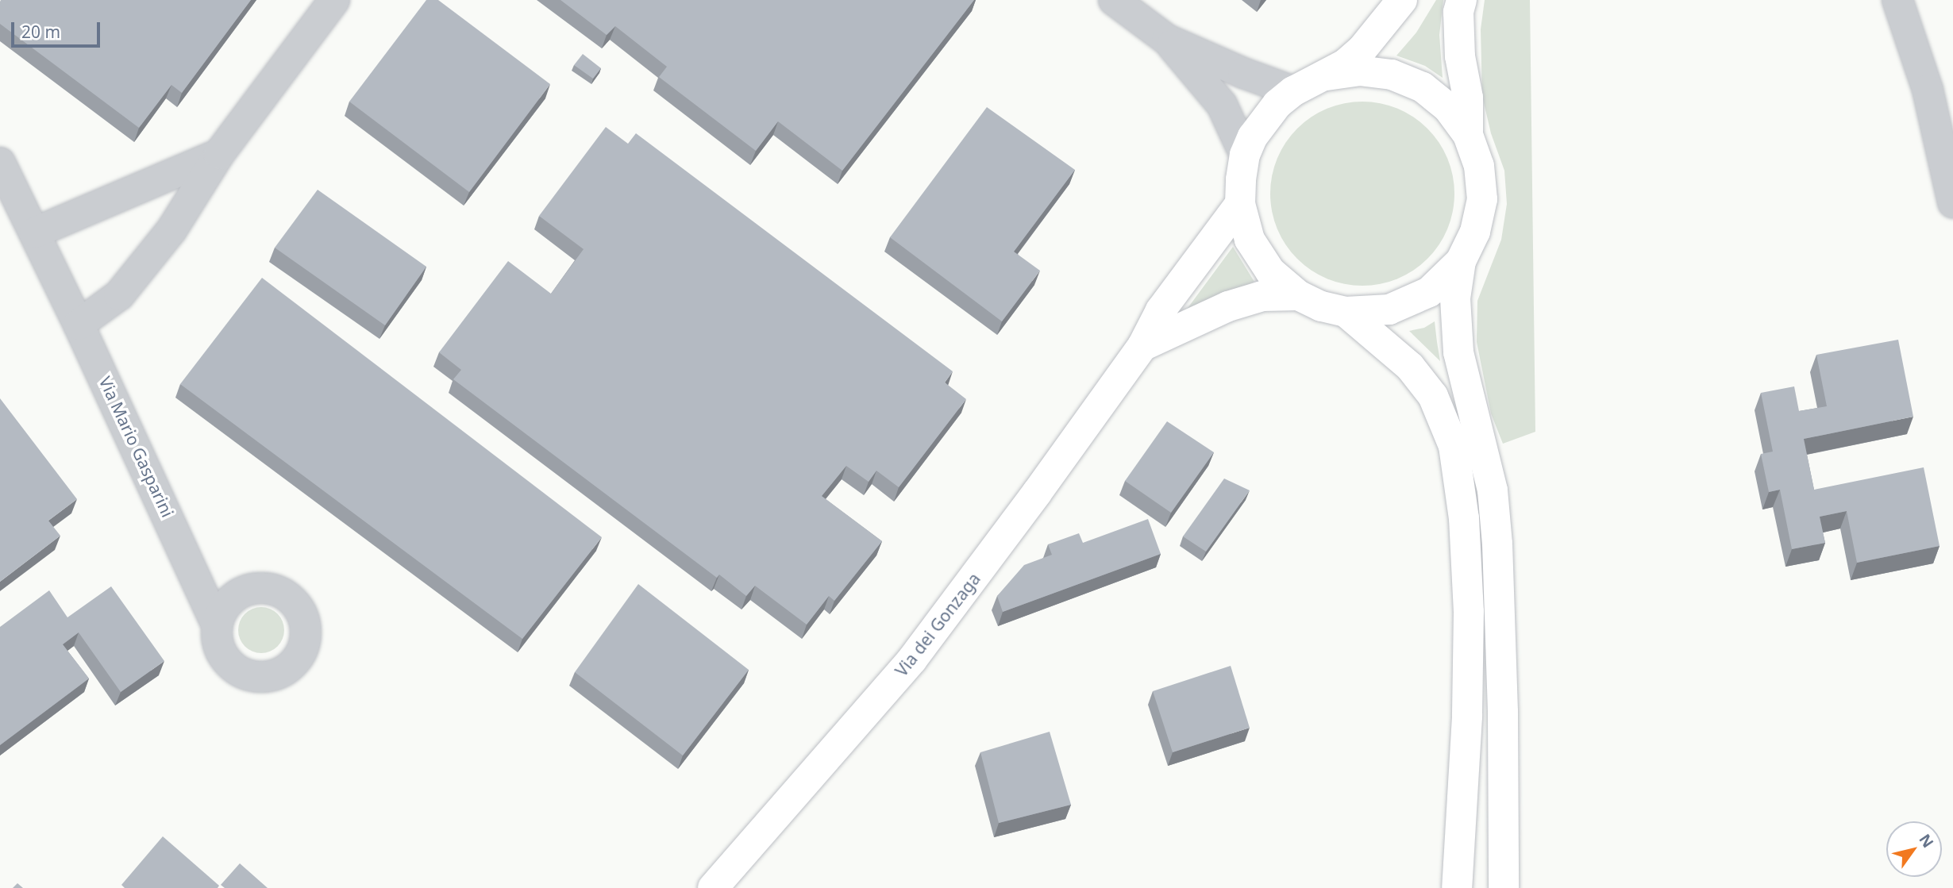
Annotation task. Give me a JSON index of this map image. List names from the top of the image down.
{
  "streets": {
    "main road": ["Via dei Gonzaga"],
    "street": ["Via Mario Gasparini"]
  },
  "scale_bar": "20 m",
  "north": "top right"
}
